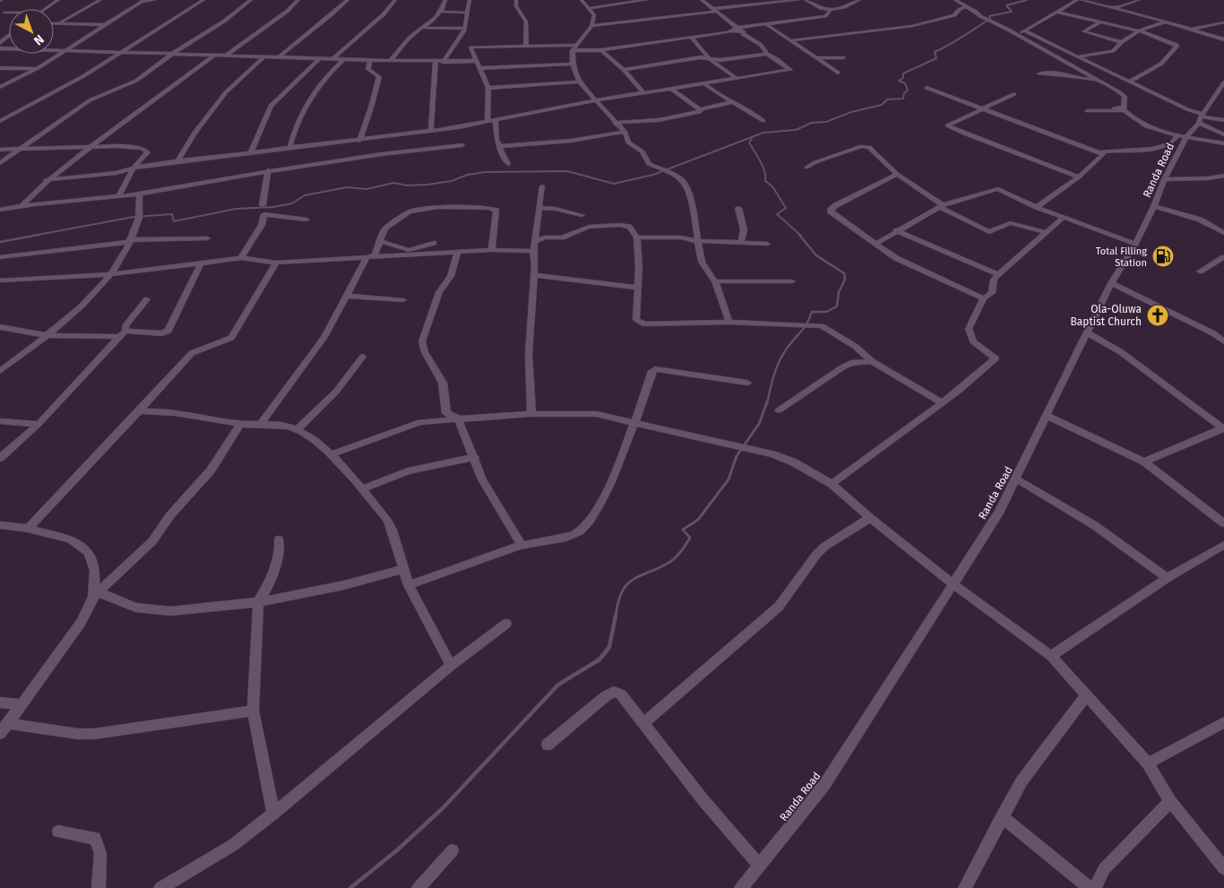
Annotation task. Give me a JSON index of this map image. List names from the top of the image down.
{
  "streets": {
    "street": ["Randa Road"]
  },
  "places": {
    "fuel station": ["Total Filling Station"],
    "church": ["Ola-Oluwa Baptist Church"]
  },
  "north": "bottom right"
}
